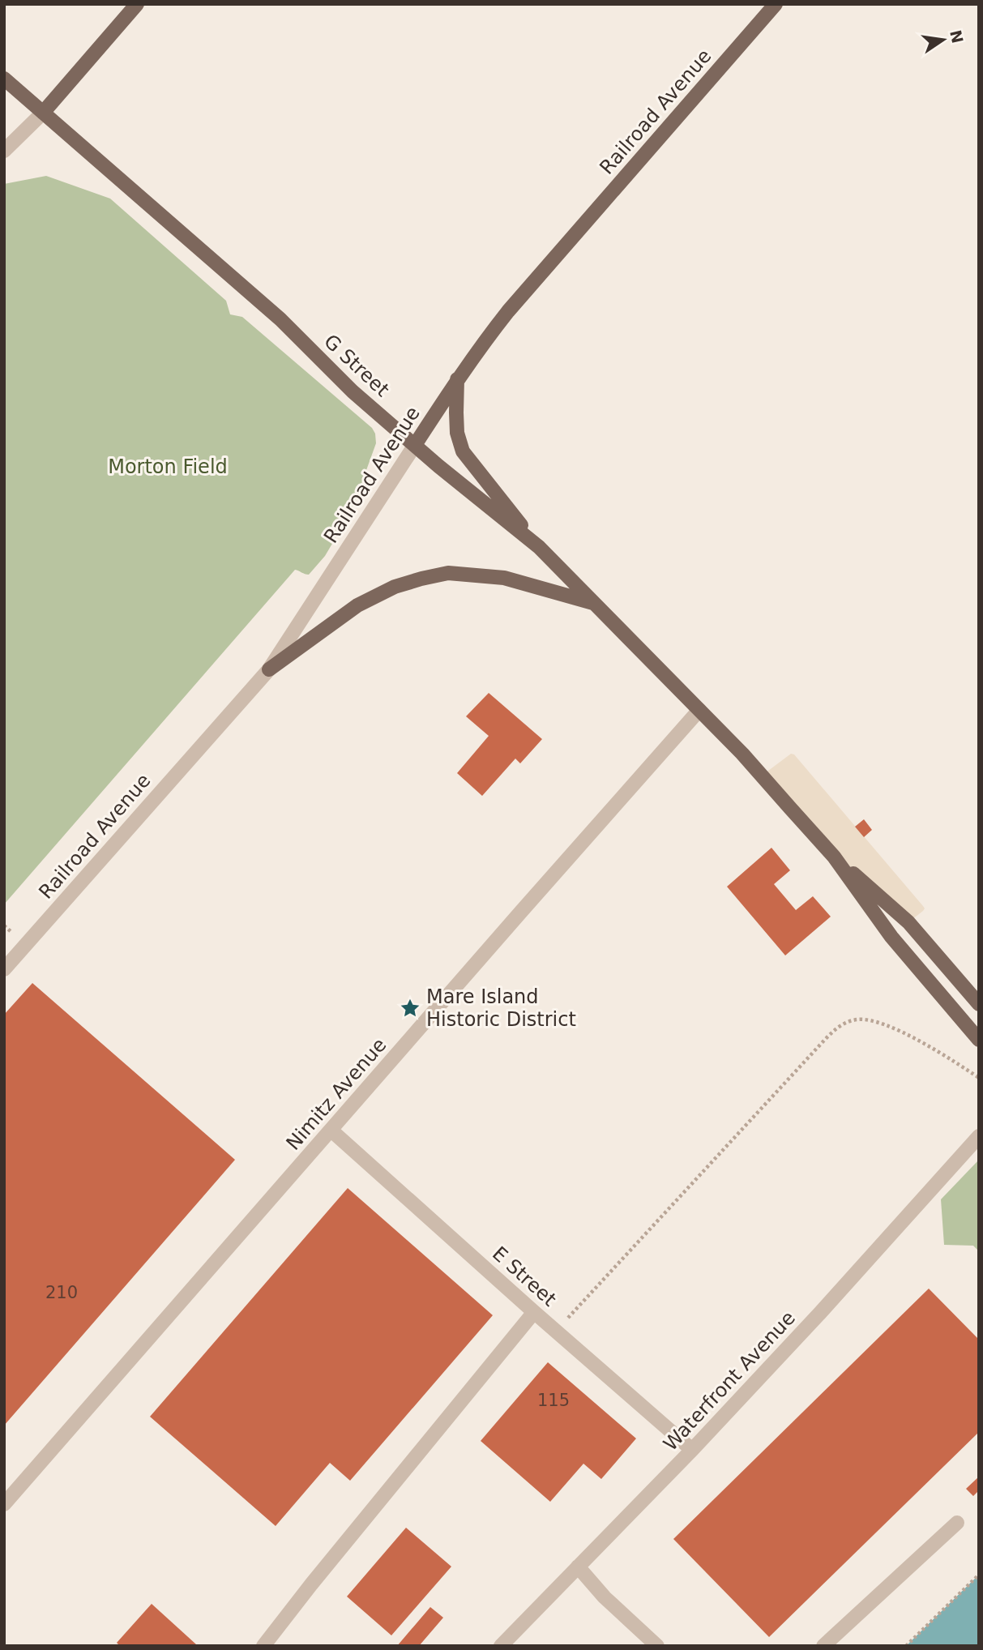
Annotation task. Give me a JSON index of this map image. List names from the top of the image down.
{
  "streets": {
    "main road": ["Railroad Avenue", "G Street"],
    "street": ["Nimitz Avenue", "E Street", "Waterfront Avenue"]
  },
  "crossings": [
    ["Railroad Avenue", "G Street"],
    ["G Street", "Nimitz Avenue"],
    ["Nimitz Avenue", "E Street"],
    ["E Street", "Waterfront Avenue"]
  ],
  "parks": ["Morton Field"],
  "places": {
    "place": ["Mare Island Historic District"]
  },
  "house_numbers": ["210", "115"],
  "north": "right"
}
